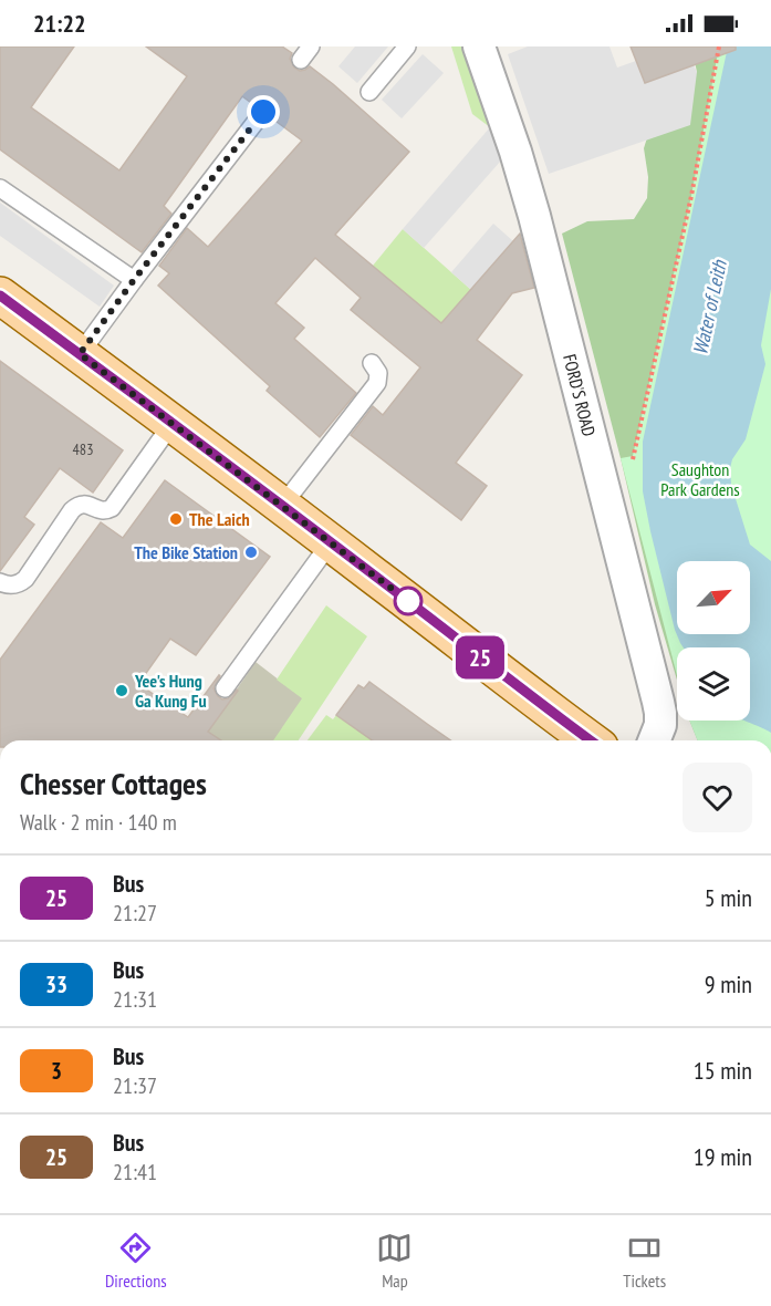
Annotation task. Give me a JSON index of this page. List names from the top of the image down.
{
  "streets": {
    "street": ["FORD'S ROAD"]
  },
  "water": ["Water of Leith"],
  "parks": ["Saughton Park Gardens"],
  "places": ["The Laich", "The Bike Station", "Yee's Hung Ga Kung Fu"],
  "lines": ["bus line 25"],
  "house_numbers": ["483"],
  "north": "top right",
  "page": {
    "status": "21:22",
    "on_map": "25",
    "heading": ["Chesser Cottages", "Walk · 2 min · 140 m"],
    "list": [
      {
        "mark": "25",
        "name": "Bus",
        "note": "21:27",
        "value": "5 min"
      },
      {
        "mark": "33",
        "name": "Bus",
        "note": "21:31",
        "value": "9 min"
      },
      {
        "mark": "3",
        "name": "Bus",
        "note": "21:37",
        "value": "15 min"
      },
      {
        "mark": "25",
        "name": "Bus",
        "note": "21:41",
        "value": "19 min"
      }
    ],
    "tabs": ["Directions", "Map", "Tickets"]
  }
}
